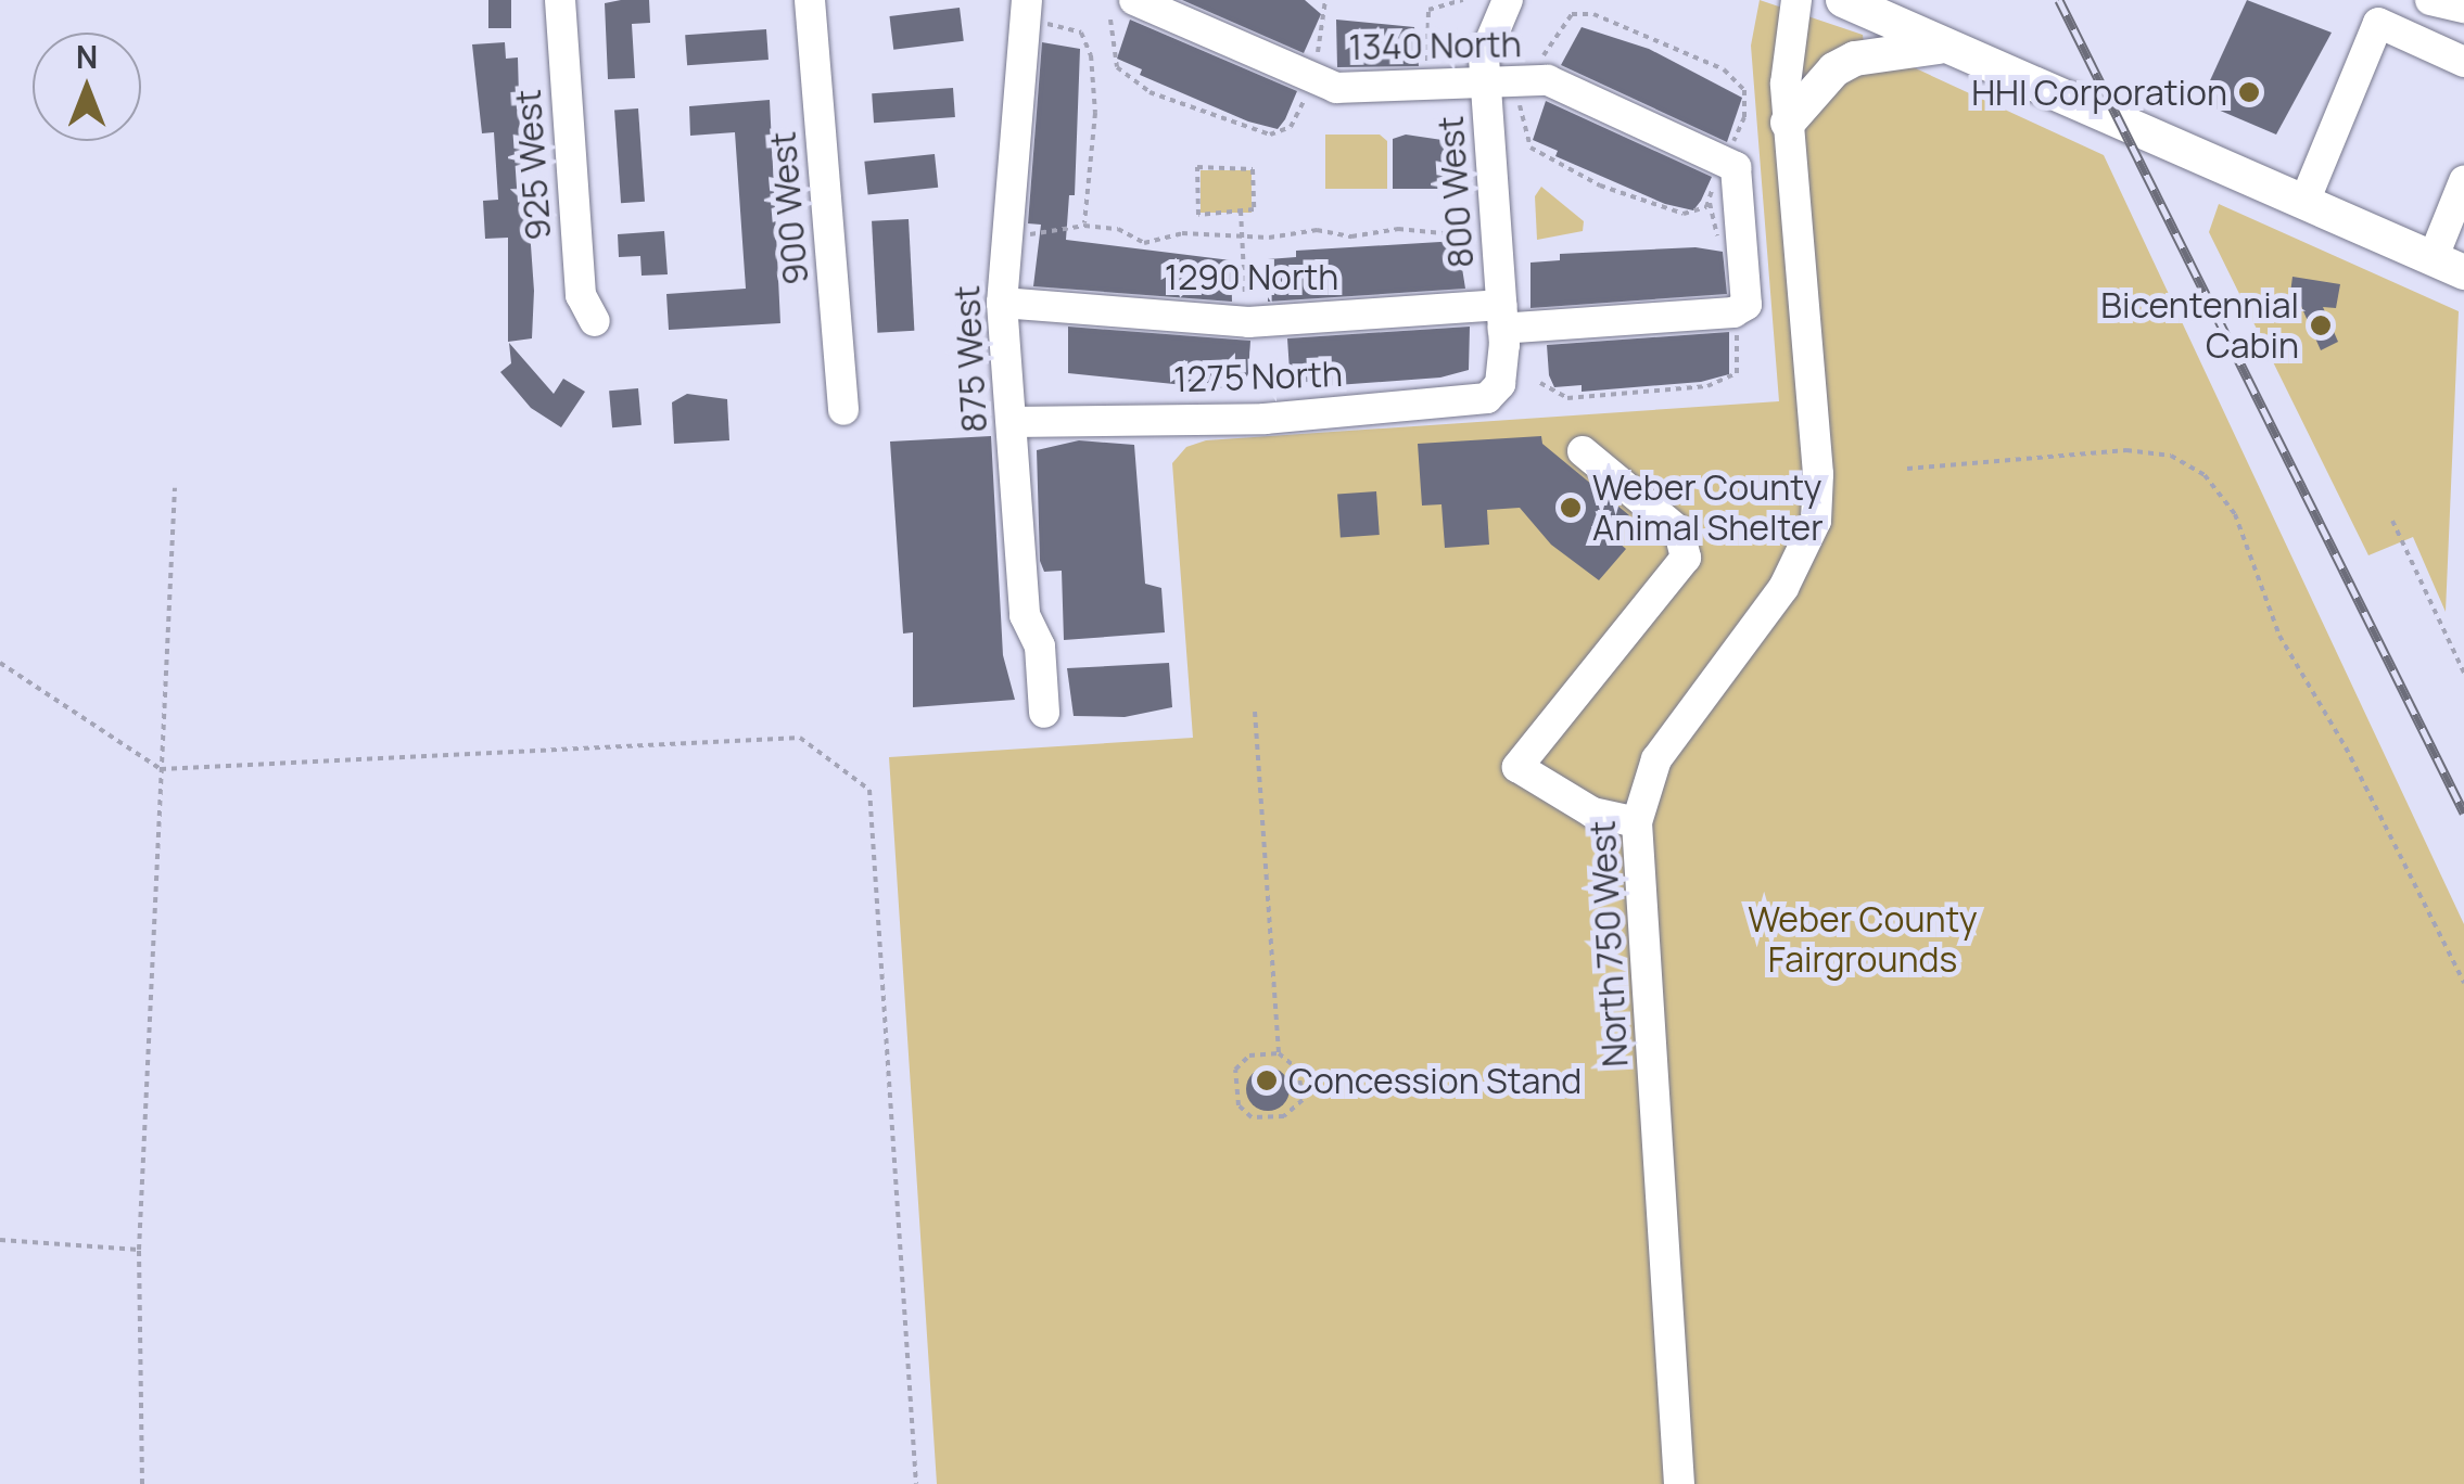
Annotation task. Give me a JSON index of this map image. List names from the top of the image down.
{
  "streets": {
    "street": [
      "1340 North",
      "925 West",
      "800 West",
      "900 West",
      "1290 North",
      "875 West",
      "1275 North",
      "North 750 West"
    ]
  },
  "crossings": [
    ["1340 North", "800 West"],
    ["1340 North", "1290 North"],
    ["800 West", "1290 North"],
    ["800 West", "1275 North"],
    ["1290 North", "875 West"],
    ["875 West", "1275 North"]
  ],
  "parks": ["Weber County Fairgrounds"],
  "places": [
    "HHI Corporation",
    "Bicentennial Cabin",
    "Weber County Animal Shelter",
    "Concession Stand"
  ],
  "north": "top"
}
